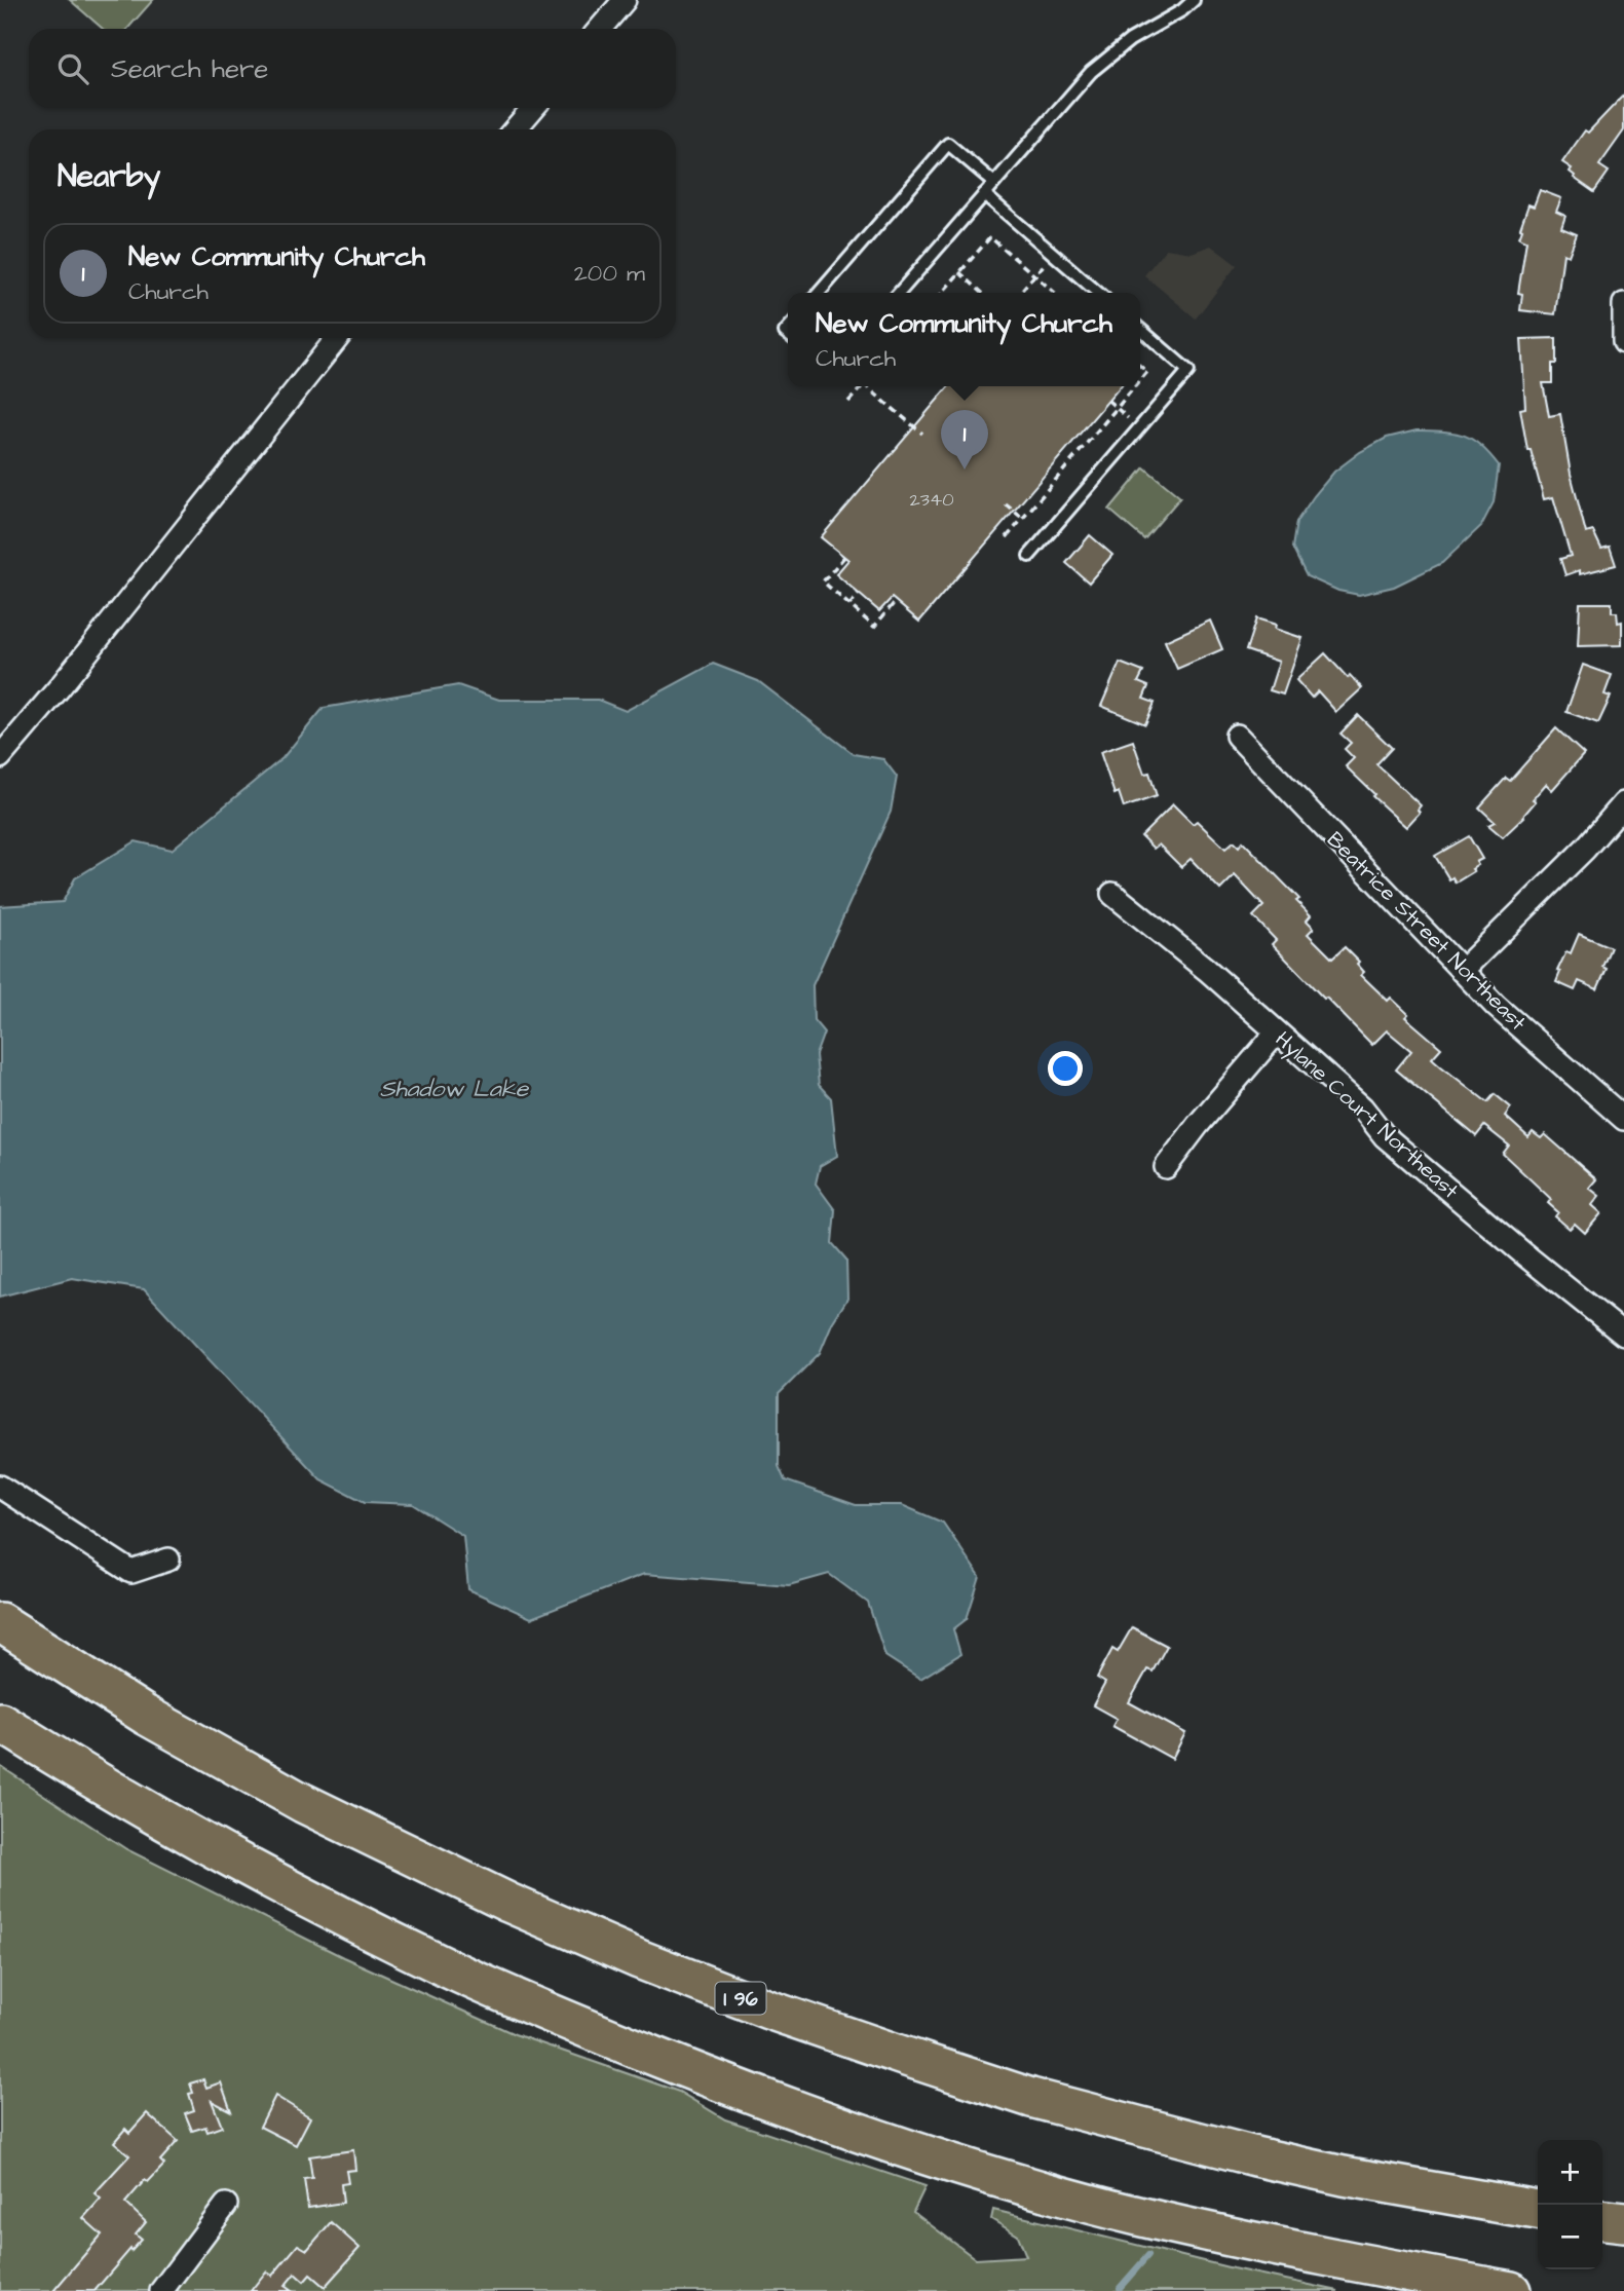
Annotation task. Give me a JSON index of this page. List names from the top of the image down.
{
  "streets": {
    "highway": ["I 96"],
    "street": ["Beatrice Street Northeast", "Hylane Court Northeast"]
  },
  "water": ["Shadow Lake"],
  "house_numbers": ["2340"],
  "page": {
    "search": "Search here",
    "heading": "Nearby",
    "list": [
      {
        "mark": "1",
        "name": "New Community Church",
        "note": "Church",
        "value": "200 m"
      }
    ],
    "popup": ["New Community Church", "Church"],
    "pins": "1",
    "map_buttons": ["+", "−"]
  }
}
